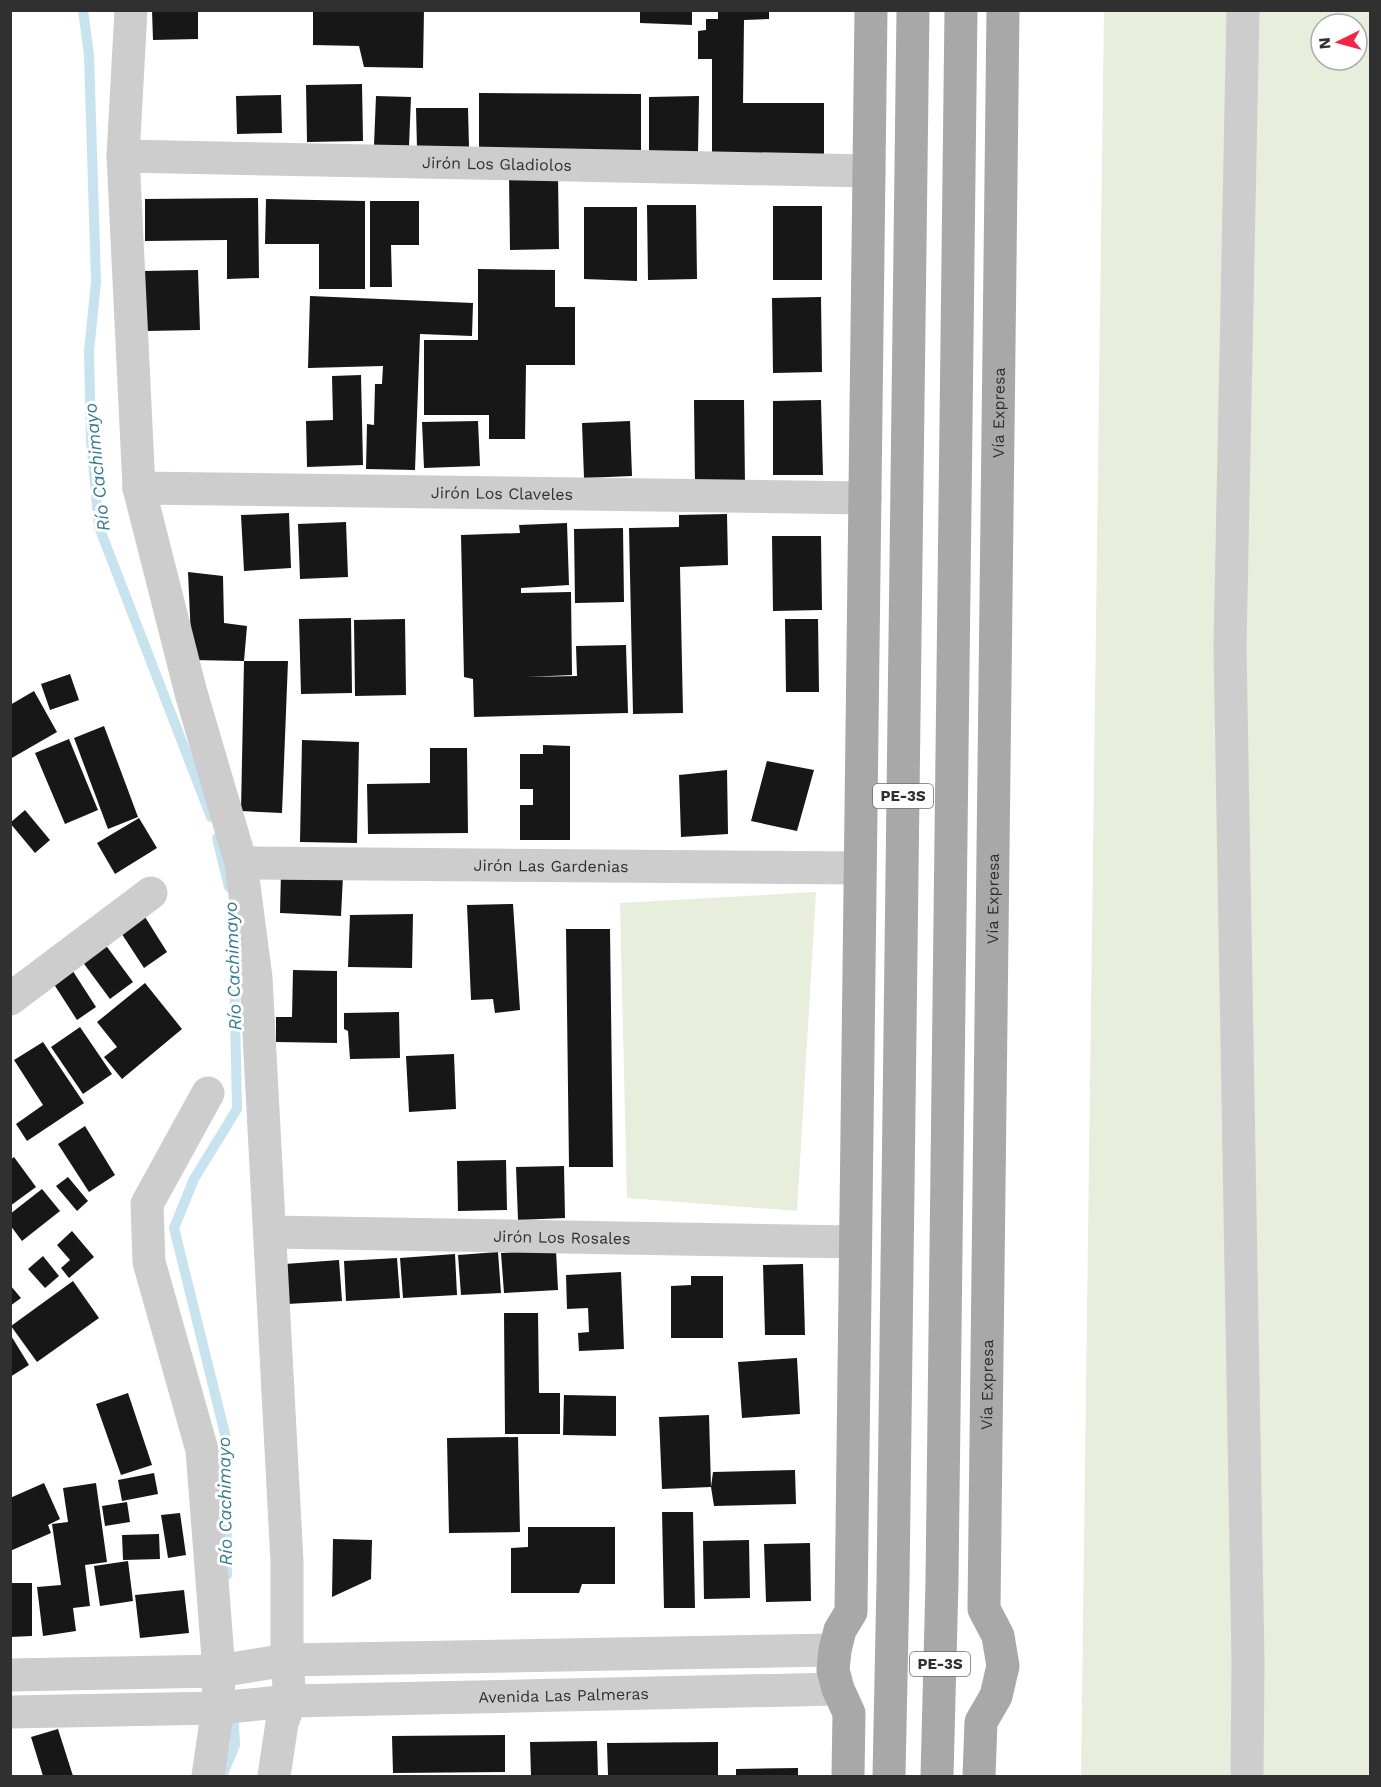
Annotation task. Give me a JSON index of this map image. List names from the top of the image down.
{
  "streets": {
    "main road": ["Vía Expresa", "PE-3S"],
    "street": [
      "Jirón Los Gladiolos",
      "Jirón Los Claveles",
      "Jirón Las Gardenias",
      "Jirón Los Rosales",
      "Avenida Las Palmeras"
    ]
  },
  "crossings": [
    ["Jirón Los Gladiolos", "PE-3S"],
    ["Jirón Los Claveles", "PE-3S"],
    ["PE-3S", "Jirón Las Gardenias"],
    ["PE-3S", "Jirón Los Rosales"],
    ["PE-3S", "Avenida Las Palmeras"]
  ],
  "water": ["Río Cachimayo"],
  "north": "left"
}
